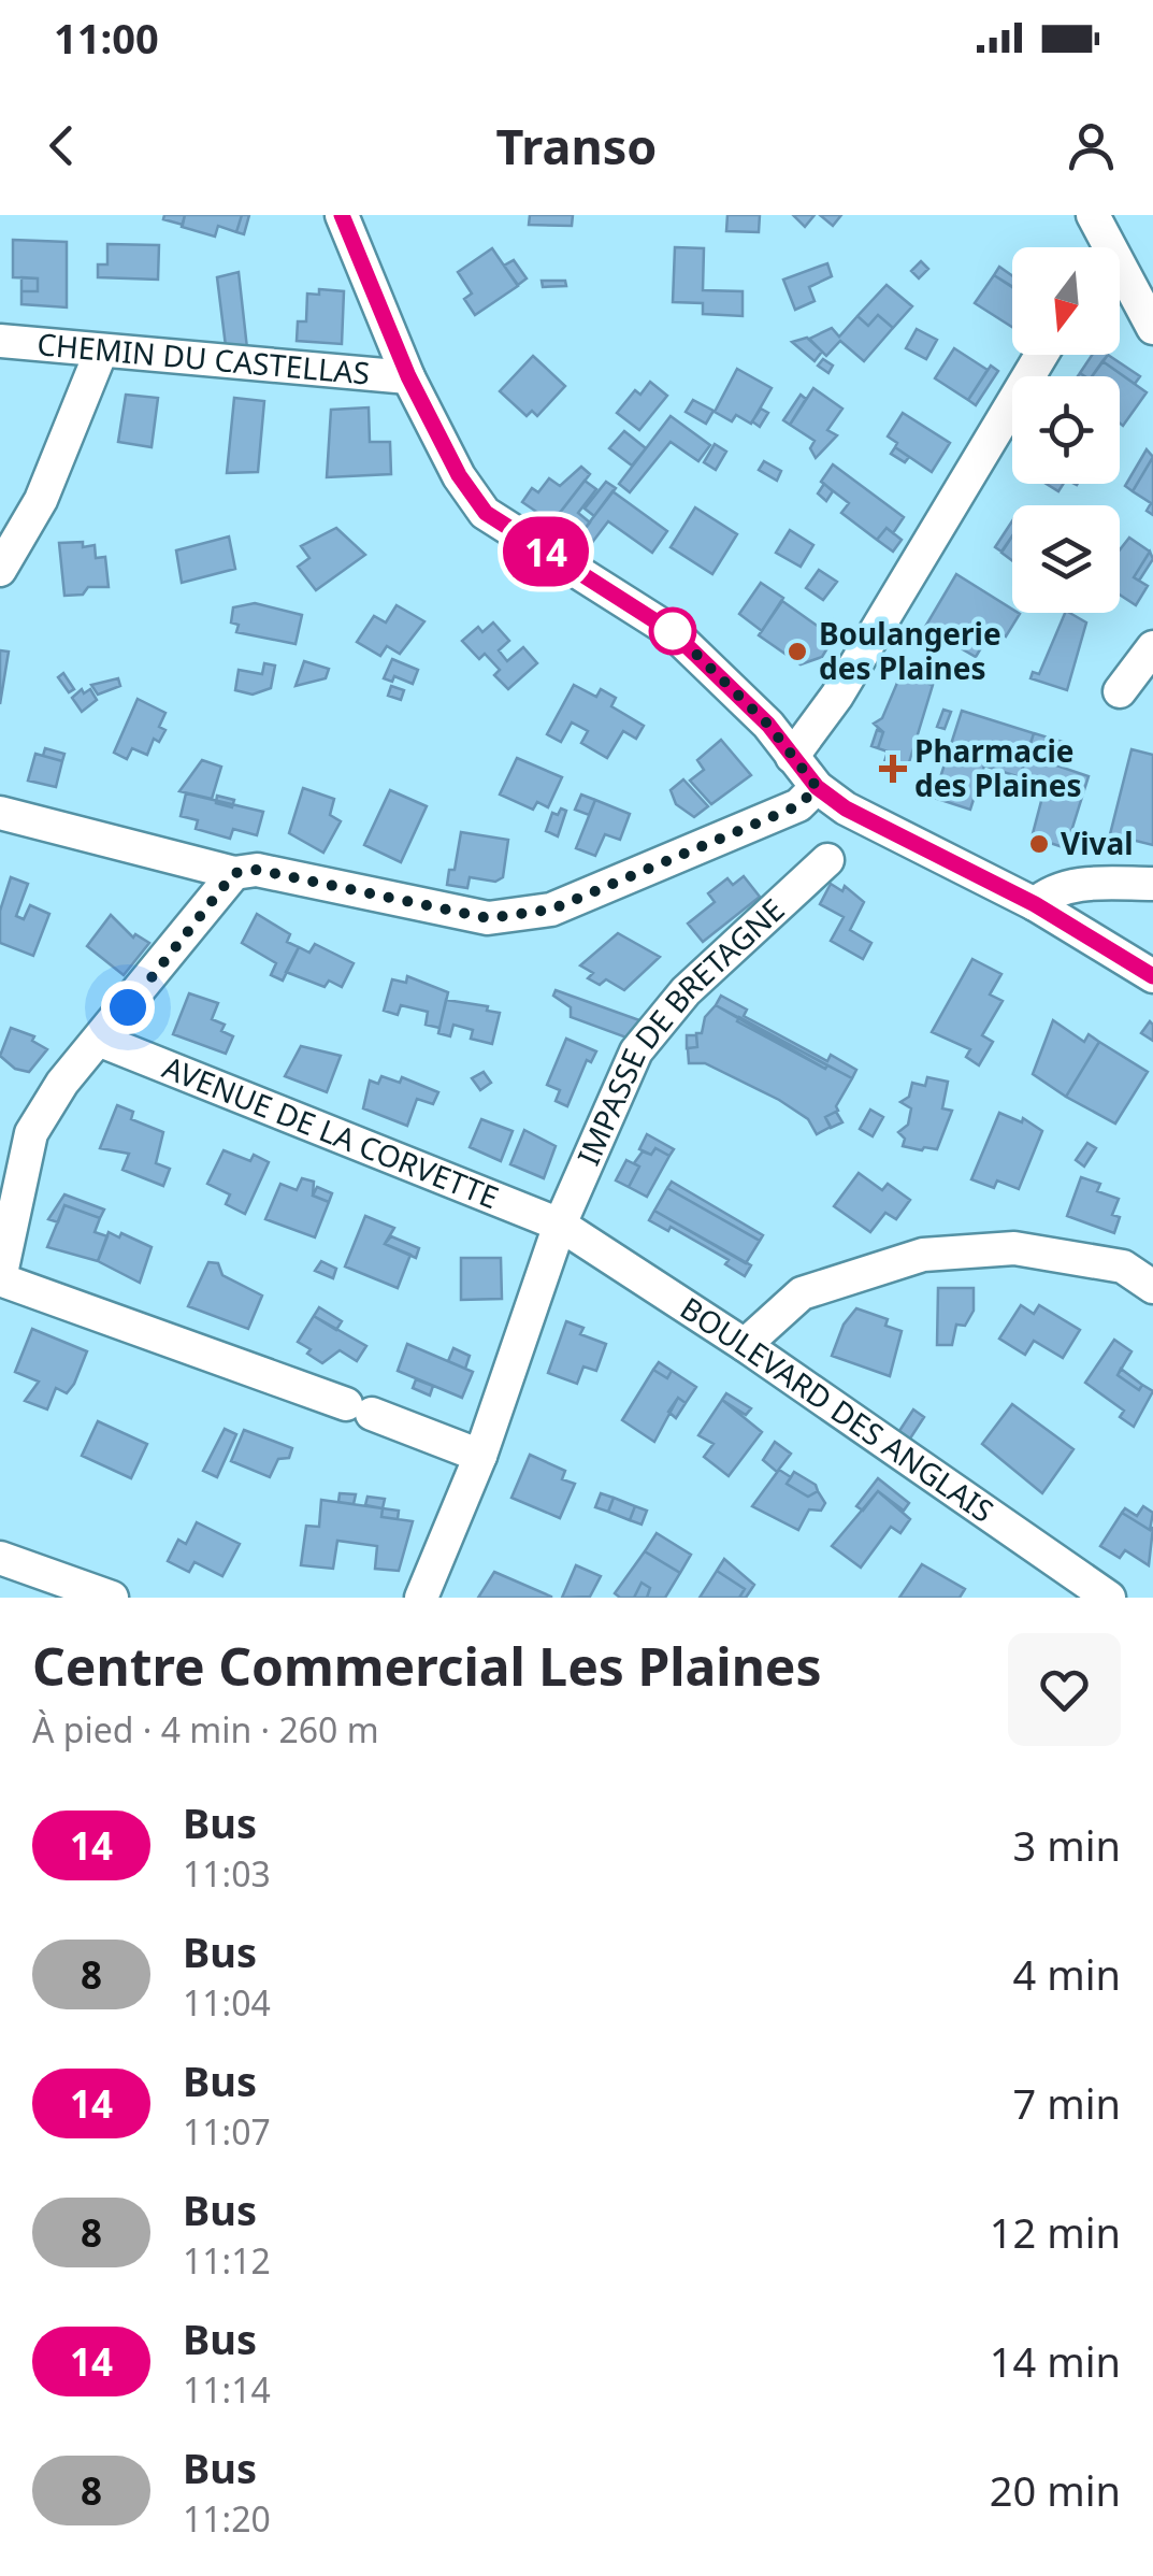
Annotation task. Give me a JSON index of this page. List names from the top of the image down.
{
  "streets": {
    "street": [
      "CHEMIN DU CASTELLAS",
      "IMPASSE DE BRETAGNE",
      "AVENUE DE LA CORVETTE",
      "BOULEVARD DES ANGLAIS"
    ]
  },
  "crossings": [
    ["IMPASSE DE BRETAGNE", "AVENUE DE LA CORVETTE"],
    ["IMPASSE DE BRETAGNE", "BOULEVARD DES ANGLAIS"],
    ["AVENUE DE LA CORVETTE", "BOULEVARD DES ANGLAIS"]
  ],
  "places": {
    "other": ["Boulangerie des Plaines", "Vival"],
    "health": ["Pharmacie des Plaines"]
  },
  "lines": ["bus line 14"],
  "north": "bottom",
  "page": {
    "status": "11:00",
    "header": "Transo",
    "on_map": "14",
    "heading": ["Centre Commercial Les Plaines", "À pied · 4 min · 260 m"],
    "list": [
      {
        "mark": "14",
        "name": "Bus",
        "note": "11:03",
        "value": "3 min"
      },
      {
        "mark": "8",
        "name": "Bus",
        "note": "11:04",
        "value": "4 min"
      },
      {
        "mark": "14",
        "name": "Bus",
        "note": "11:07",
        "value": "7 min"
      },
      {
        "mark": "8",
        "name": "Bus",
        "note": "11:12",
        "value": "12 min"
      },
      {
        "mark": "14",
        "name": "Bus",
        "note": "11:14",
        "value": "14 min"
      },
      {
        "mark": "8",
        "name": "Bus",
        "note": "11:20",
        "value": "20 min"
      }
    ]
  }
}
